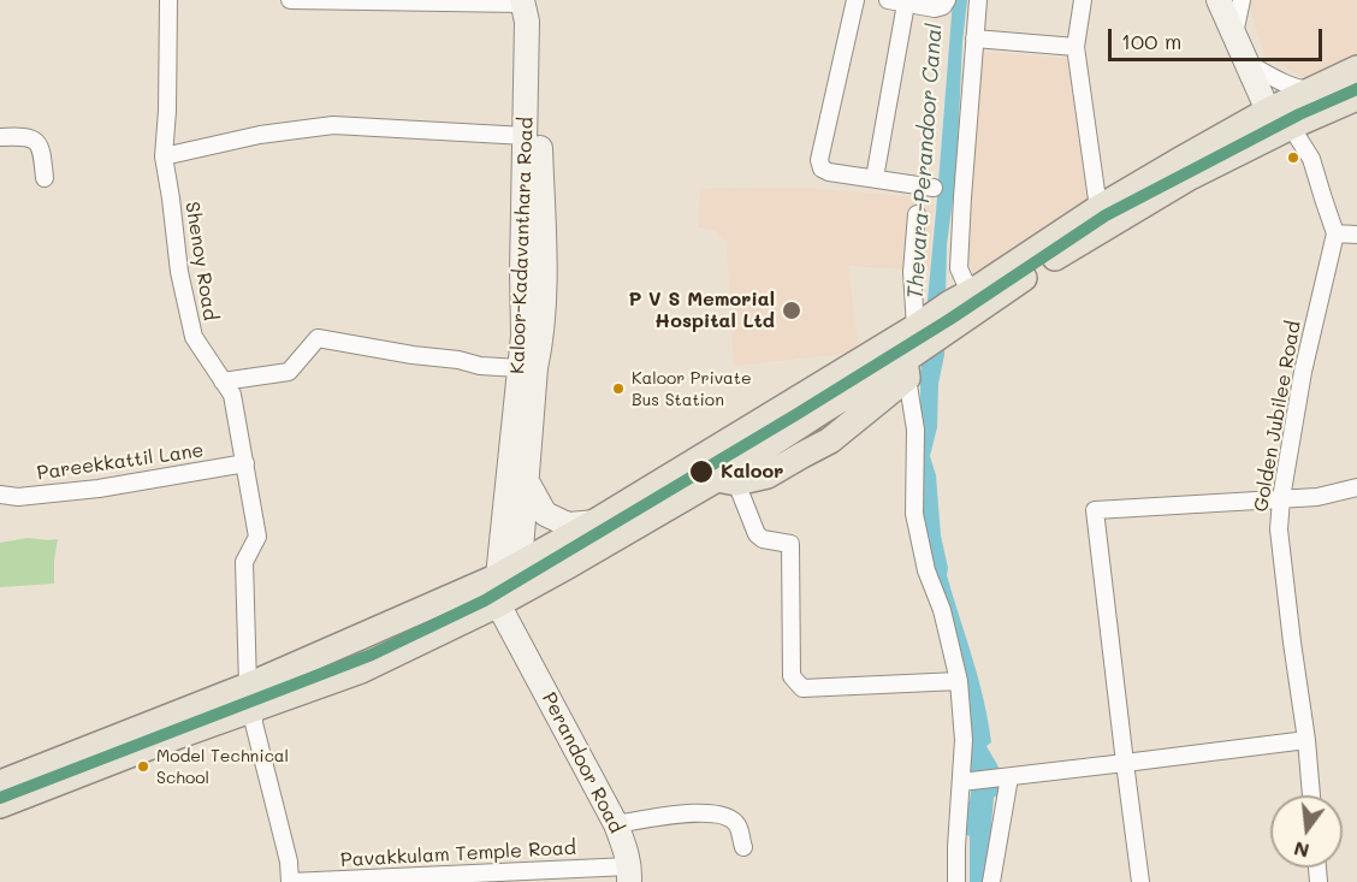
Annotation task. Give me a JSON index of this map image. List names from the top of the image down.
{
  "streets": {
    "main road": ["Kaloor-Kadavanthara Road", "Perandoor Road"],
    "street": [
      "Shenoy Road",
      "Golden Jubilee Road",
      "Pareekkattil Lane",
      "Pavakkulam Temple Road"
    ]
  },
  "crossings": [
    ["Shenoy Road", "Pareekkattil Lane"],
    ["Shenoy Road", "Pavakkulam Temple Road"],
    ["Perandoor Road", "Pavakkulam Temple Road"]
  ],
  "water": ["Thevara-Perandoor Canal"],
  "places": [
    "P V S Memorial Hospital Ltd",
    "Kaloor Private Bus Station",
    "Kaloor",
    "Model Technical School"
  ],
  "scale_bar": "100 m",
  "north": "bottom"
}
